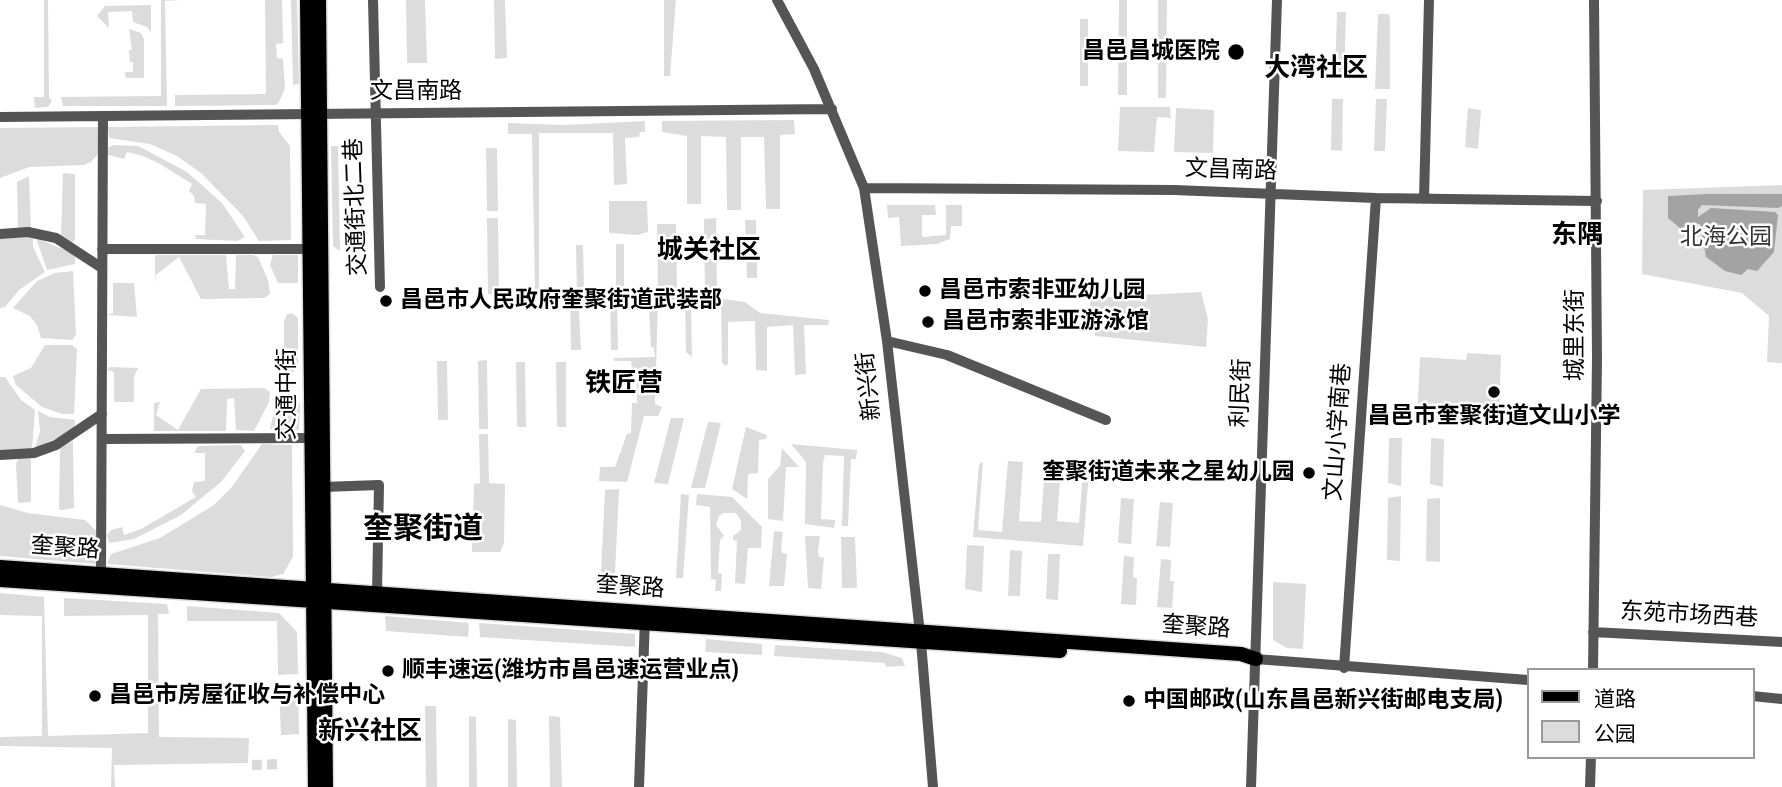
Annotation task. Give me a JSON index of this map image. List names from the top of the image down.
{
  "streets": {
    "main road": ["交通中街", "奎聚路"],
    "street": [
      "文昌南路",
      "交通街北二巷",
      "城里东街",
      "新兴街",
      "利民街",
      "文山小学南巷",
      "东苑市场西巷"
    ]
  },
  "crossings": [
    ["文昌南路", "交通街北二巷"],
    ["文昌南路", "城里东街"],
    ["文昌南路", "新兴街"],
    ["文昌南路", "利民街"],
    ["文昌南路", "交通中街"],
    ["文昌南路", "文山小学南巷"],
    ["城里东街", "东苑市场西巷"],
    ["新兴街", "奎聚路"],
    ["利民街", "奎聚路"],
    ["交通中街", "奎聚路"],
    ["文山小学南巷", "奎聚路"]
  ],
  "districts": [
    "大湾社区",
    "东隅",
    "城关社区",
    "铁匠营",
    "奎聚街道",
    "新兴社区"
  ],
  "parks": ["北海公园"],
  "places": [
    "昌邑昌城医院",
    "昌邑市索非亚幼儿园",
    "昌邑市人民政府奎聚街道武装部",
    "昌邑市索非亚游泳馆",
    "昌邑市奎聚街道文山小学",
    "奎聚街道未来之星幼儿园",
    "顺丰速运(潍坊市昌邑速运营业点)",
    "昌邑市房屋征收与补偿中心",
    "中国邮政(山东昌邑新兴街邮电支局)"
  ],
  "legend": ["道路", "公园"]
}
